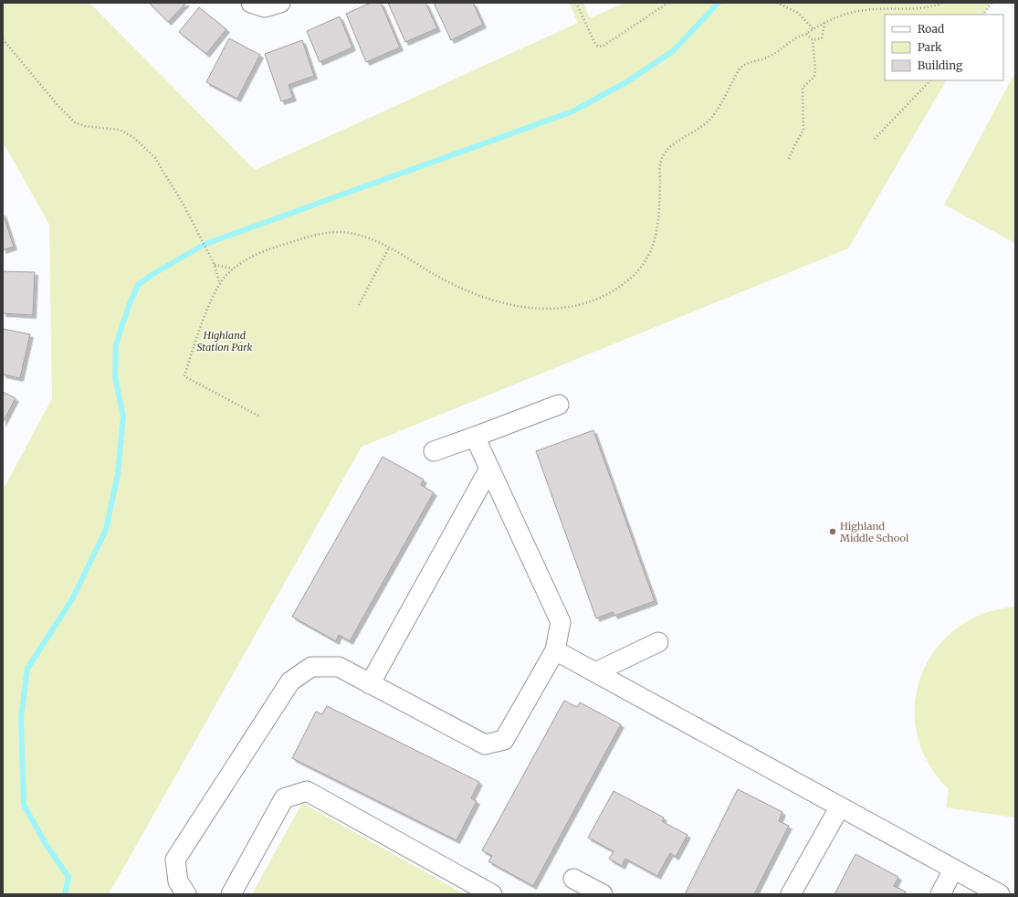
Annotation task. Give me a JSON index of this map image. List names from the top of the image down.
{
  "parks": ["Highland Station Park"],
  "places": ["Highland Middle School"],
  "legend": ["Road", "Park", "Building"]
}
